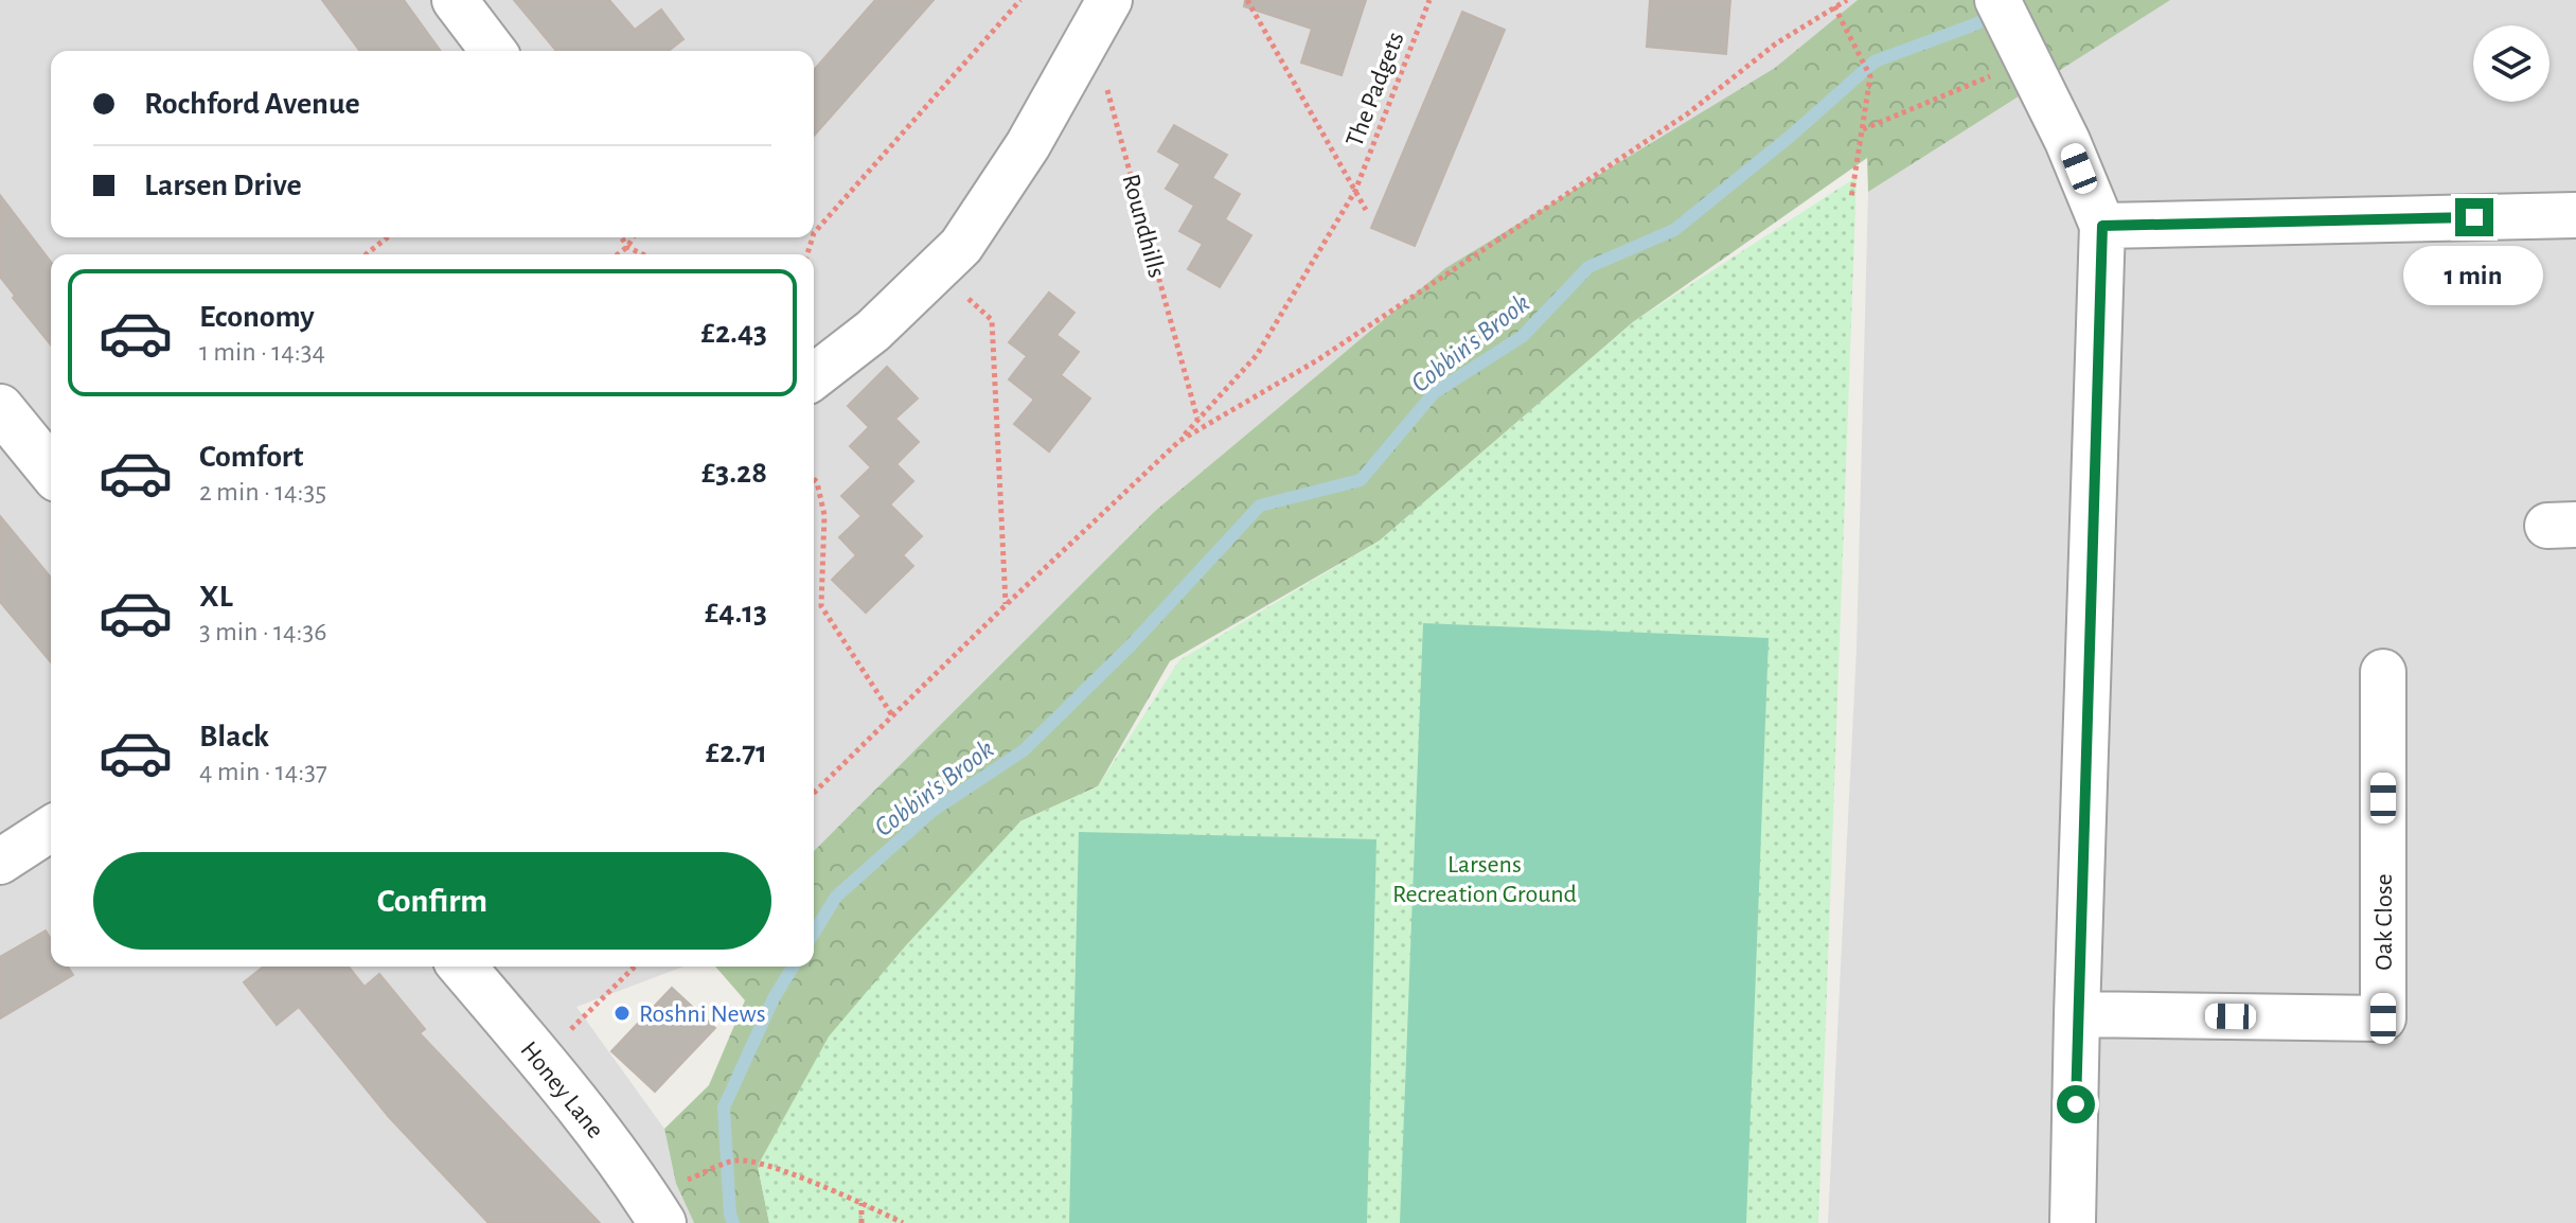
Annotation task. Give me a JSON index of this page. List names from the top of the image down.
{
  "streets": {
    "street": ["Oak Close", "Honey Lane"],
    "path": ["The Padgets", "Roundhills"]
  },
  "crossings": [
    ["The Padgets", "Roundhills"]
  ],
  "water": ["Cobbin's Brook"],
  "parks": ["Larsens Recreation Ground"],
  "places": ["Roshni News"],
  "page": {
    "banner": ["Rochford Avenue", "Larsen Drive"],
    "bubble": "1 min",
    "list": [
      {
        "name": "Economy",
        "note": "1 min · 14:34",
        "value": "£2.43"
      },
      {
        "name": "Comfort",
        "note": "2 min · 14:35",
        "value": "£3.28"
      },
      {
        "name": "XL",
        "note": "3 min · 14:36",
        "value": "£4.13"
      },
      {
        "name": "Black",
        "note": "4 min · 14:37",
        "value": "£2.71"
      }
    ],
    "buttons": "Confirm"
  }
}
